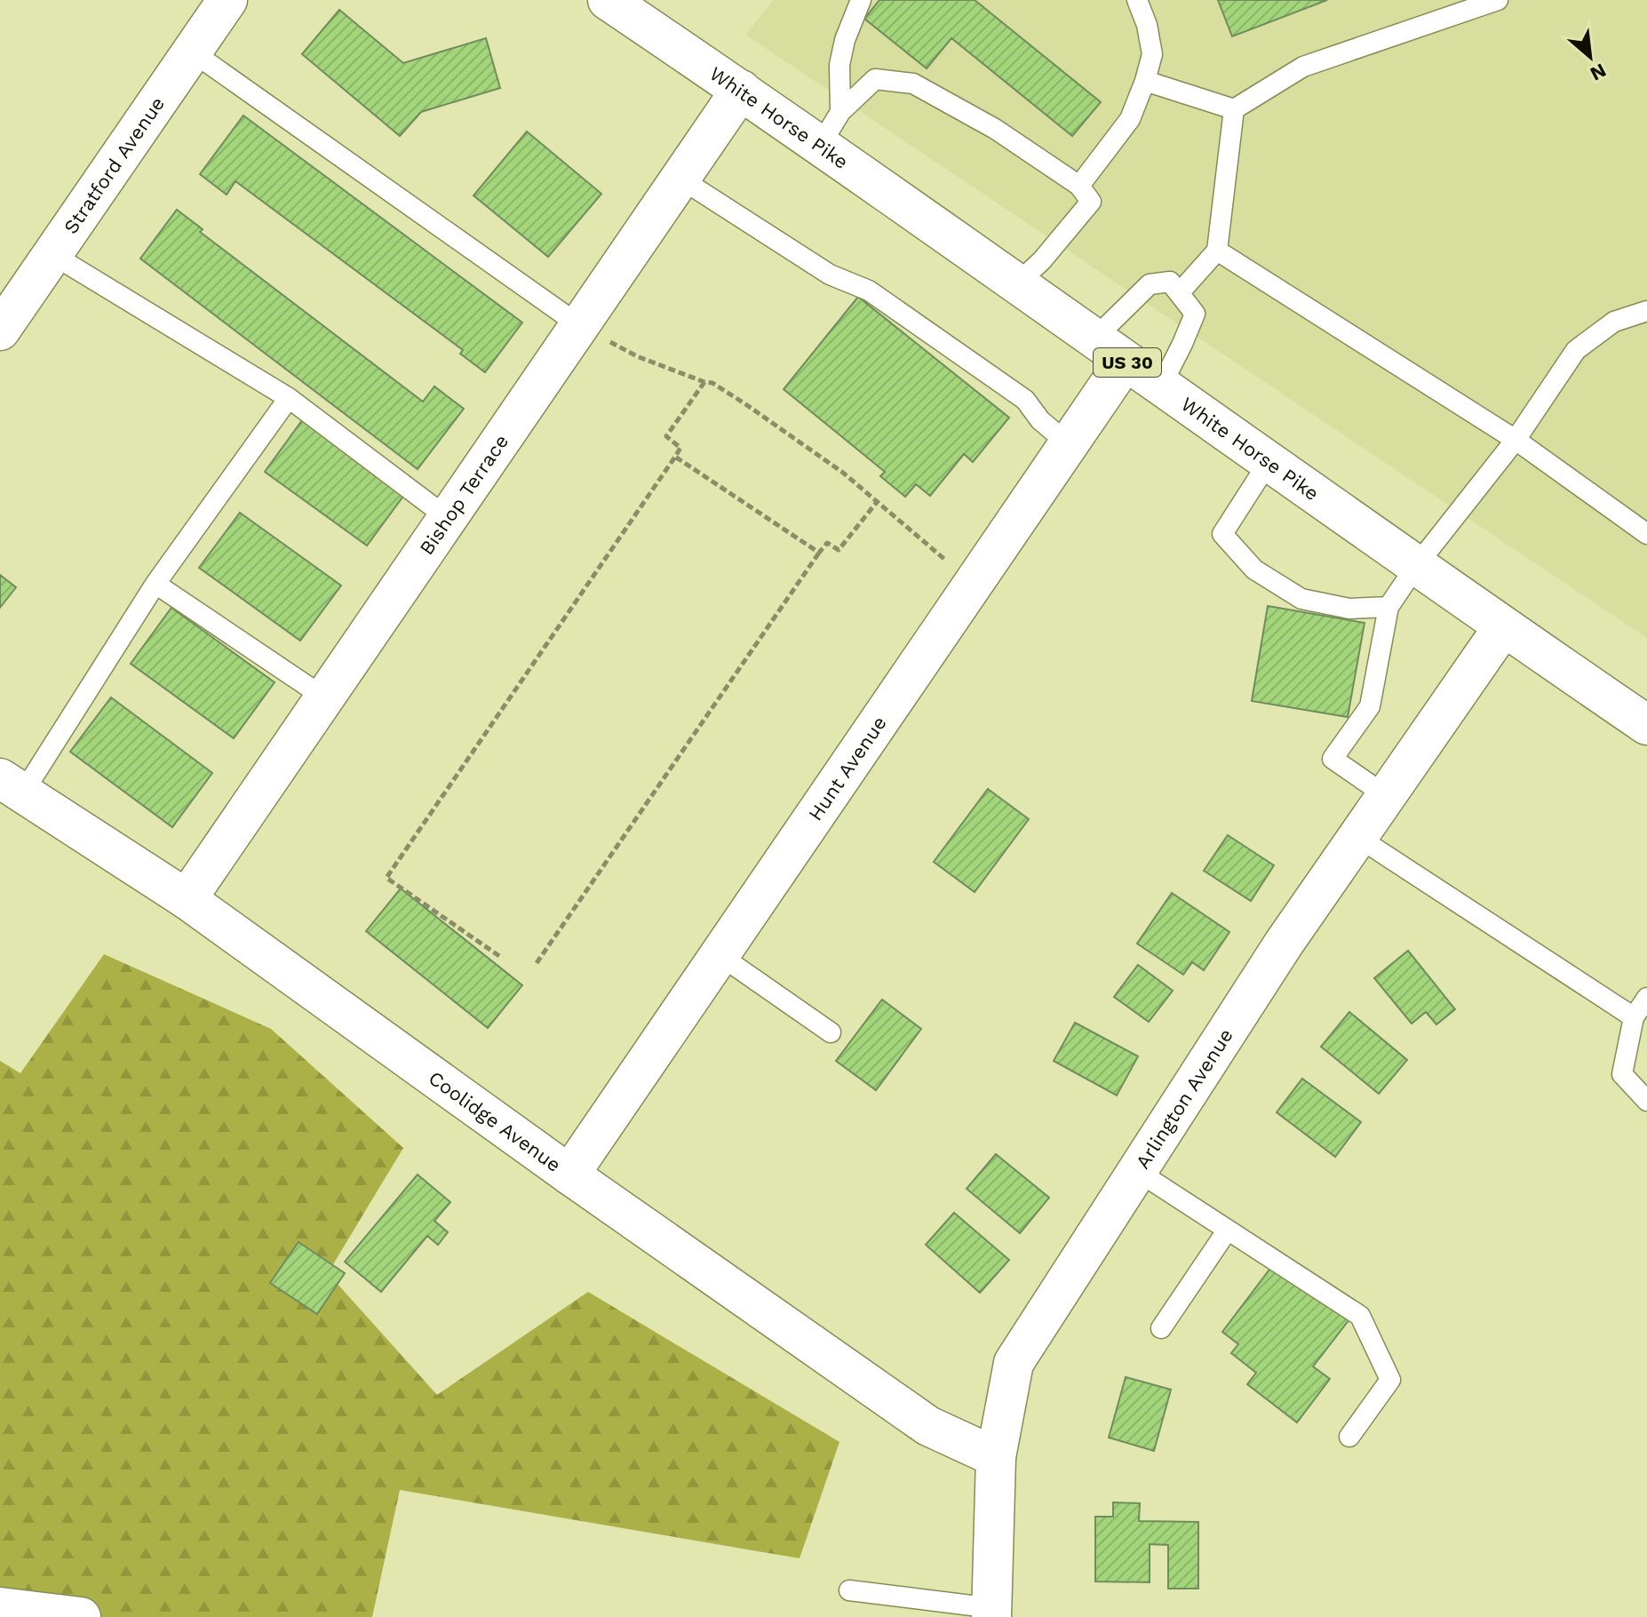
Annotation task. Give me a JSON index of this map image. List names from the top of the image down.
{
  "streets": {
    "main road": [
      "White Horse Pike",
      "Stratford Avenue",
      "US 30",
      "Bishop Terrace",
      "Hunt Avenue",
      "Arlington Avenue",
      "Coolidge Avenue"
    ]
  },
  "crossings": [
    ["White Horse Pike", "Bishop Terrace"],
    ["White Horse Pike", "Hunt Avenue"],
    ["White Horse Pike", "Arlington Avenue"],
    ["Bishop Terrace", "Coolidge Avenue"],
    ["Hunt Avenue", "Coolidge Avenue"],
    ["Arlington Avenue", "Coolidge Avenue"]
  ],
  "north": "bottom right"
}
